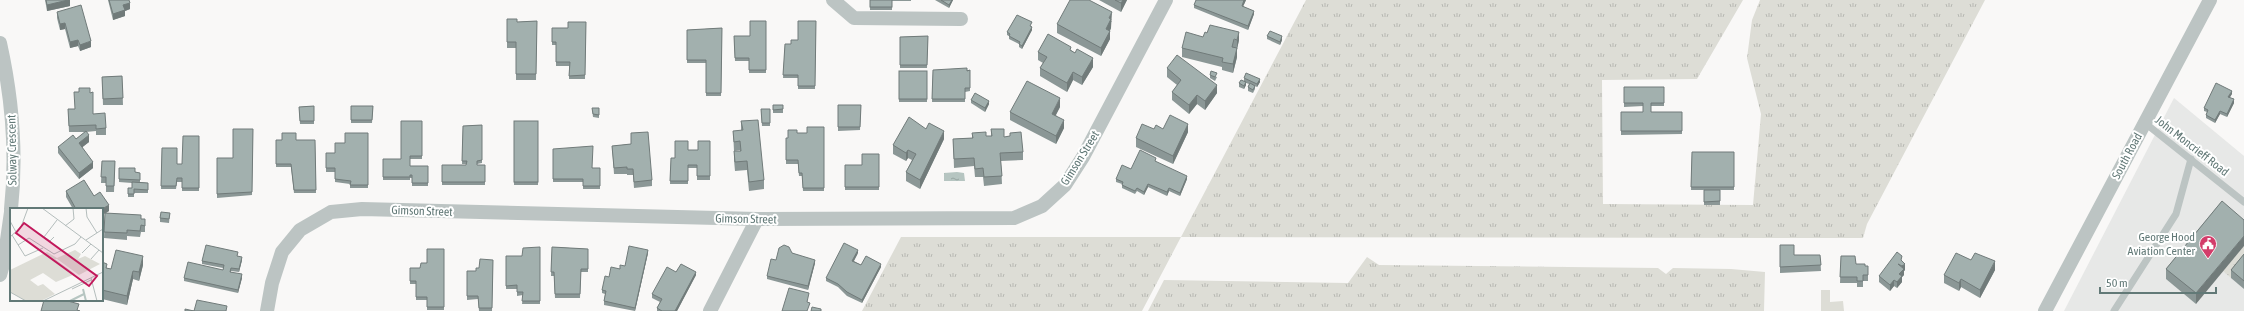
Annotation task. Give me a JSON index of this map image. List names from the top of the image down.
{
  "streets": {
    "street": ["Solway Crescent", "South Road", "Gimson Street"],
    "lane": ["John Moncrieff Road"]
  },
  "crossings": [
    ["John Moncrieff Road", "South Road"]
  ],
  "places": {
    "public building": ["George Hood Aviation Center"]
  },
  "scale_bar": "50 m"
}
